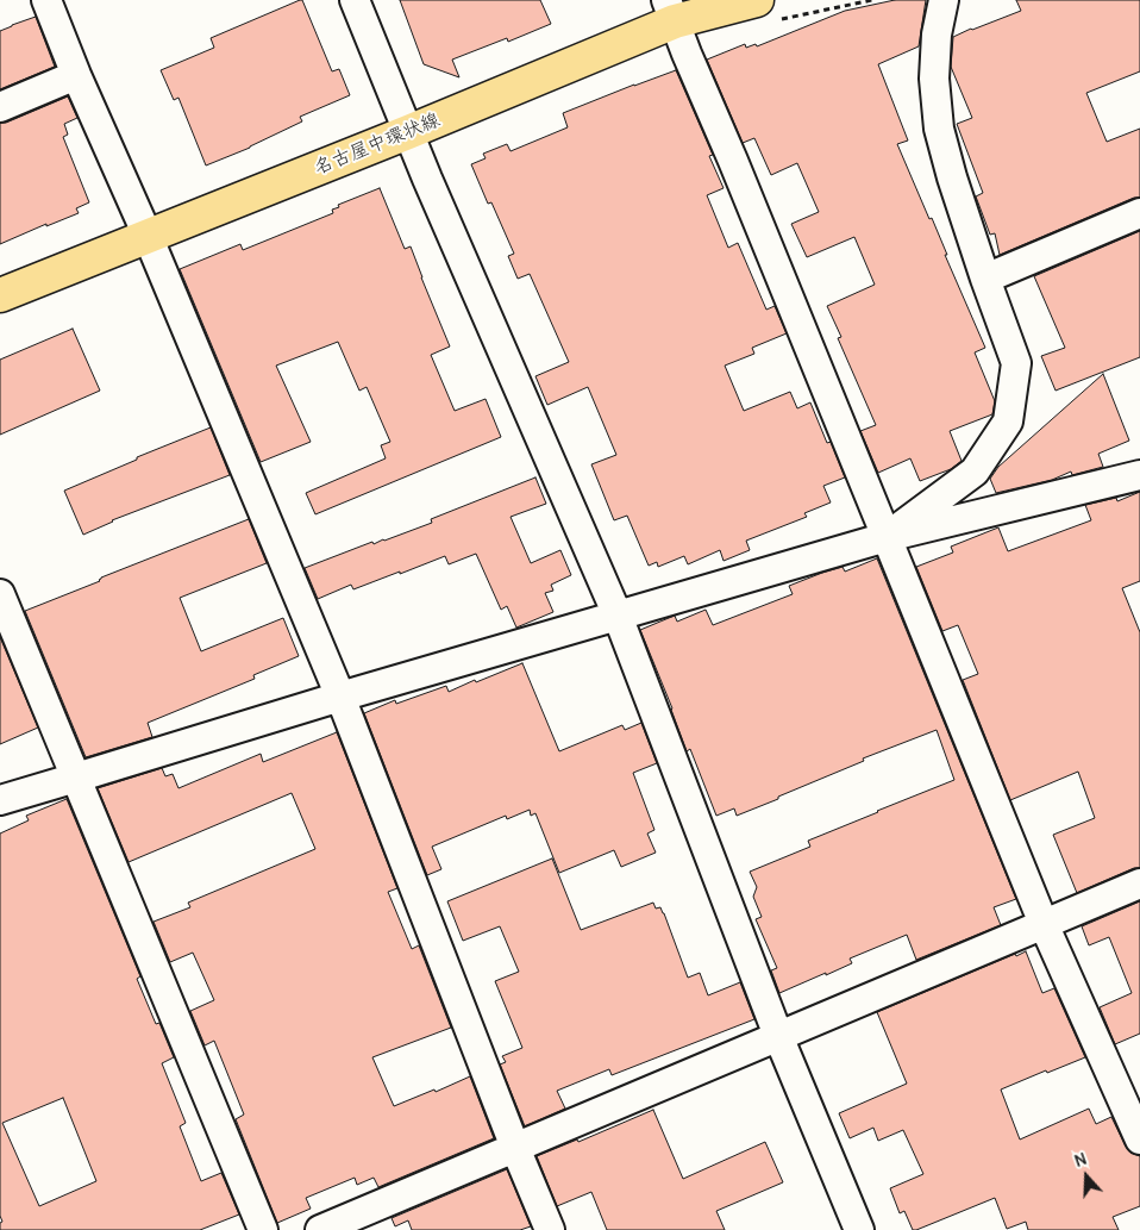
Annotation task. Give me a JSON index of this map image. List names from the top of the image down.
{
  "streets": {
    "main road": ["名古屋中環状線"]
  },
  "north": "top"
}
